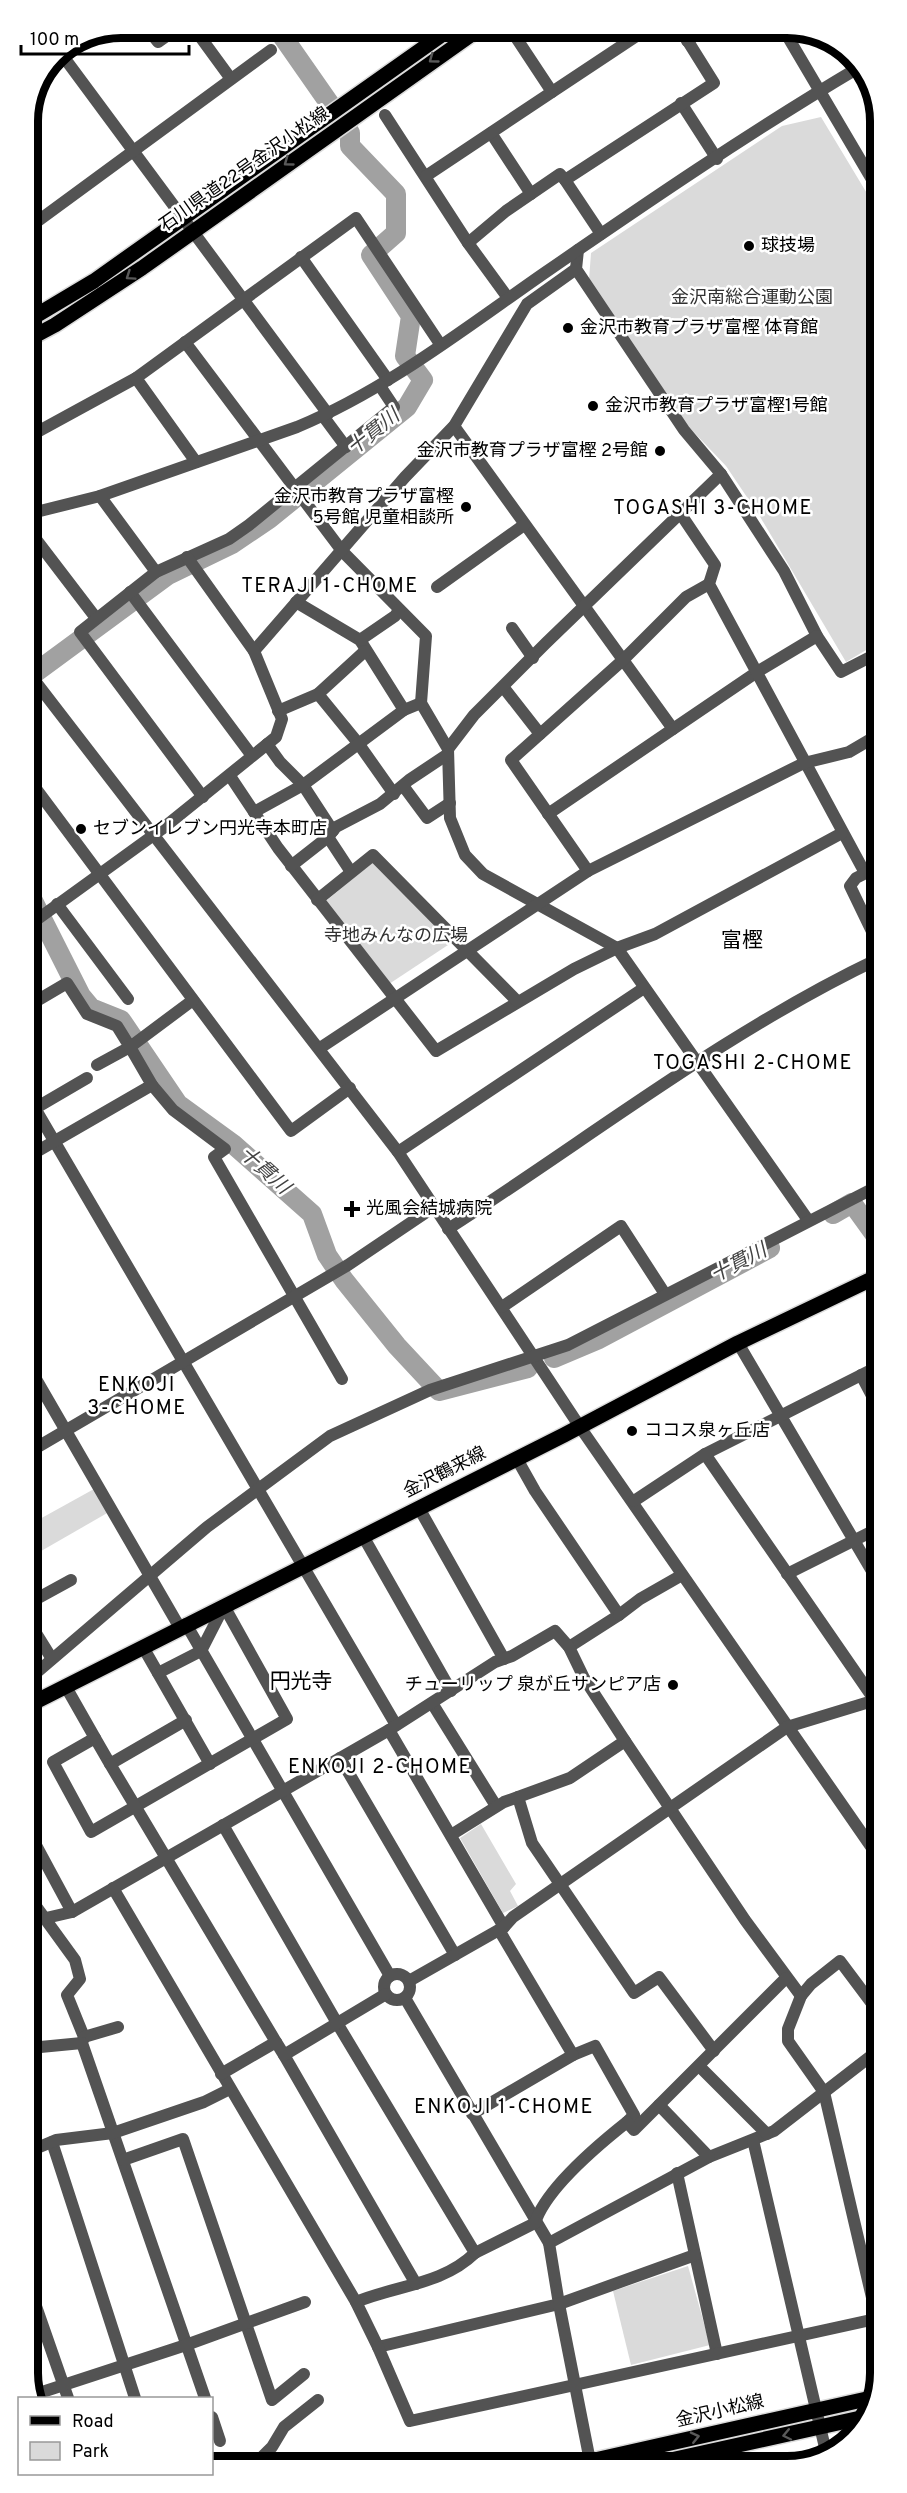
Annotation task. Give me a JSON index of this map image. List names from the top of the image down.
{
  "streets": {
    "main road": ["石川県道22号金沢小松線", "金沢鶴来線", "金沢小松線"]
  },
  "districts": [
    "TOGASHI 3-CHOME",
    "TERAJI 1-CHOME",
    "富樫",
    "TOGASHI 2-CHOME",
    "ENKOJI 3-CHOME",
    "円光寺",
    "ENKOJI 2-CHOME",
    "ENKOJI 1-CHOME"
  ],
  "water": ["十貫川"],
  "parks": ["金沢南総合運動公園", "寺地みんなの広場"],
  "places": {
    "other": [
      "球技場",
      "金沢市教育プラザ富樫 体育館",
      "金沢市教育プラザ富樫1号館",
      "金沢市教育プラザ富樫 2号館",
      "金沢市教育プラザ富樫 5号館 児童相談所",
      "セブンイレブン円光寺本町店",
      "ココス泉ヶ丘店",
      "チューリップ 泉が丘サンピア店"
    ],
    "health": ["光風会結城病院"]
  },
  "legend": ["Road", "Park"],
  "scale_bar": "100 m"
}
